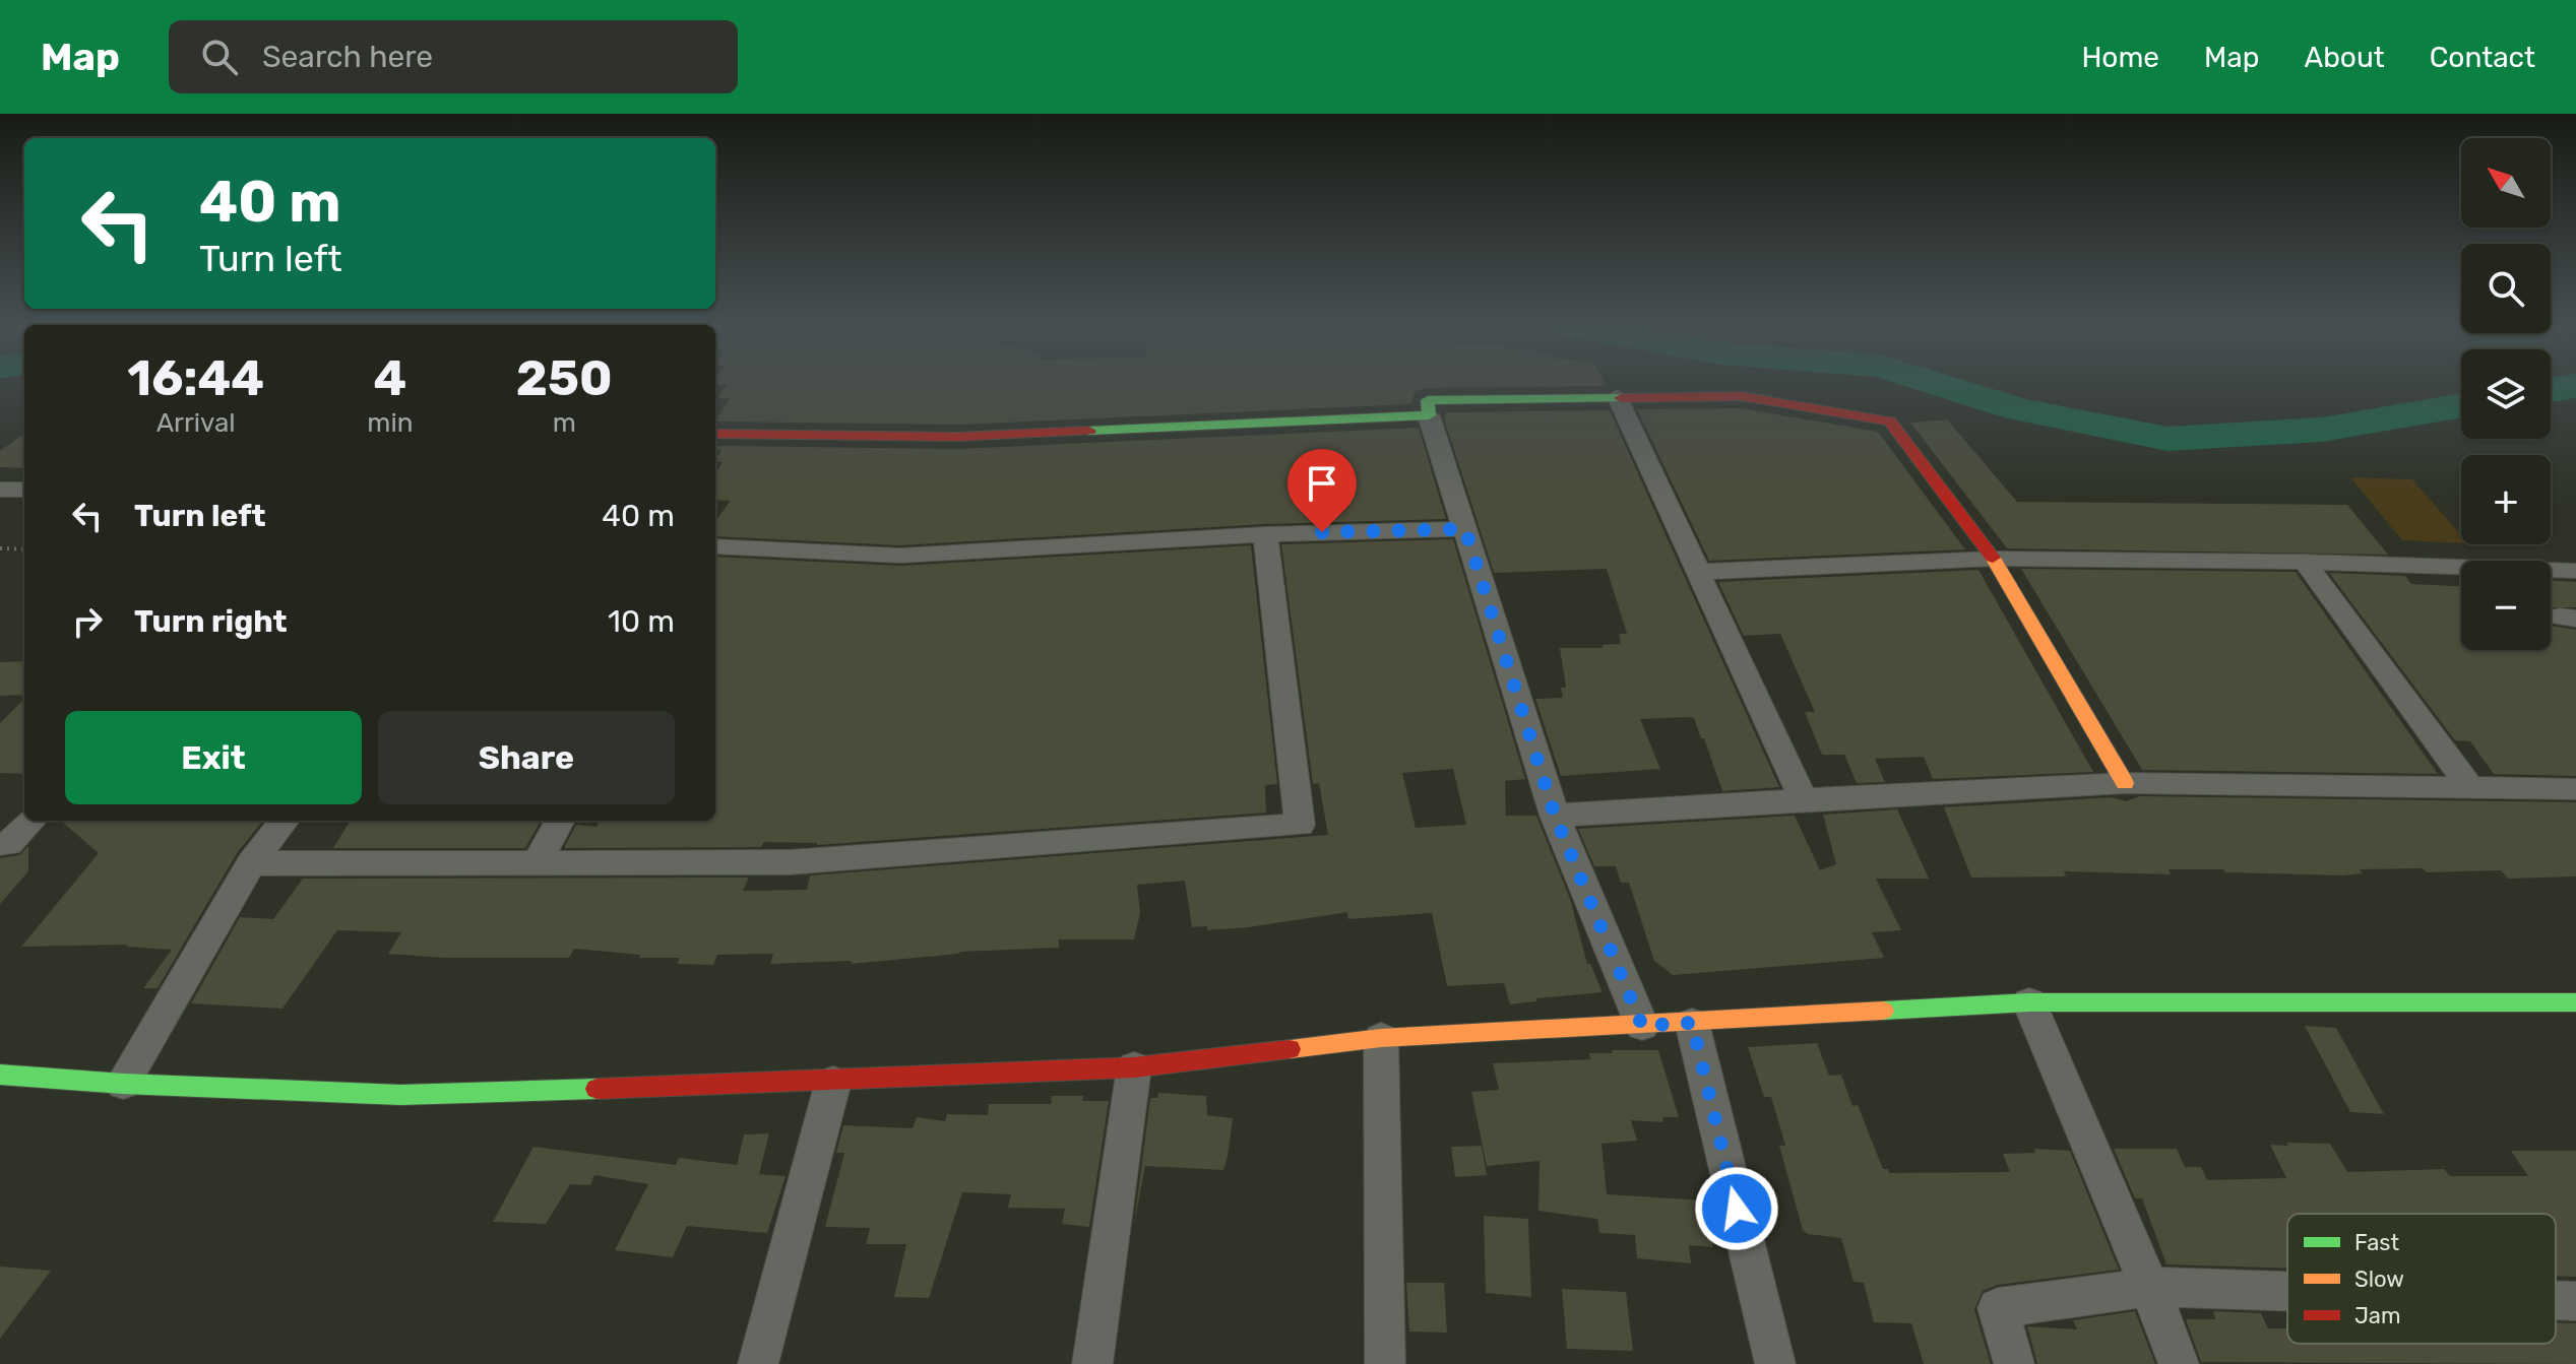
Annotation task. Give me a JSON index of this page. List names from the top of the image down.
{
  "legend": ["Fast", "Slow", "Jam"],
  "north": "top left",
  "page": {
    "header": "Map",
    "search": "Search here",
    "nav": [
      "Home",
      "Map",
      "About",
      "Contact"
    ],
    "map_buttons": ["+", "−"],
    "turn": ["40 m", "Turn left"],
    "eta": [
      "16:44",
      "Arrival",
      "4",
      "min",
      "250",
      "m"
    ],
    "list": [
      {
        "name": "Turn left",
        "value": "40 m"
      },
      {
        "name": "Turn right",
        "value": "10 m"
      }
    ],
    "buttons": ["Exit", "Share"]
  }
}
